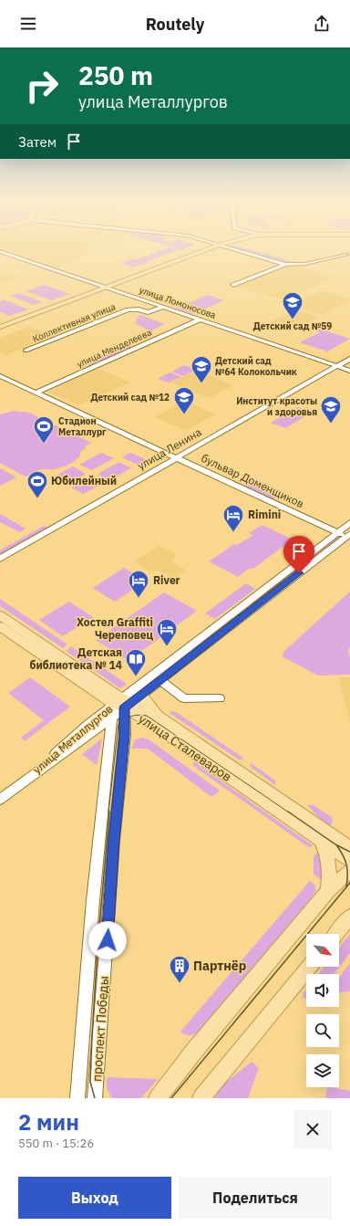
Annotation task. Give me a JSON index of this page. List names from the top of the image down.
{
  "streets": {
    "main road": ["улица Сталеваров"],
    "street": [
      "улица Ломоносова",
      "Коллективная улица",
      "улица Менделеева",
      "улица Ленина",
      "бульвар Доменщиков",
      "улица Металлургов",
      "проспект Победы"
    ]
  },
  "crossings": [
    ["улица Ломоносова", "Коллективная улица"],
    ["улица Ломоносова", "улица Менделеева"],
    ["улица Ломоносова", "улица Ленина"],
    ["улица Менделеева", "бульвар Доменщиков"],
    ["улица Ленина", "бульвар Доменщиков"],
    ["бульвар Доменщиков", "улица Металлургов"],
    ["улица Металлургов", "улица Сталеваров"],
    ["улица Металлургов", "проспект Победы"],
    ["улица Сталеваров", "проспект Победы"]
  ],
  "places": {
    "school or university": [
      "Детский сад №59",
      "Детский сад №64 Колокольчик",
      "Детский сад №12",
      "Институт красоты и здоровья"
    ],
    "sports": ["Стадион Металлург", "Юбилейный"],
    "hotel": ["Rimini", "River", "Хостел Graffiti Череповец"],
    "library": ["Детская библиотека № 14"],
    "building": ["Партнёр"]
  },
  "north": "bottom right",
  "page": {
    "header": "Routely",
    "turn": ["250 m", "улица Металлургов"],
    "then": "Затем",
    "heading": ["2 мин", "550 m · 15:26"],
    "buttons": ["Выход", "Поделиться"]
  }
}
